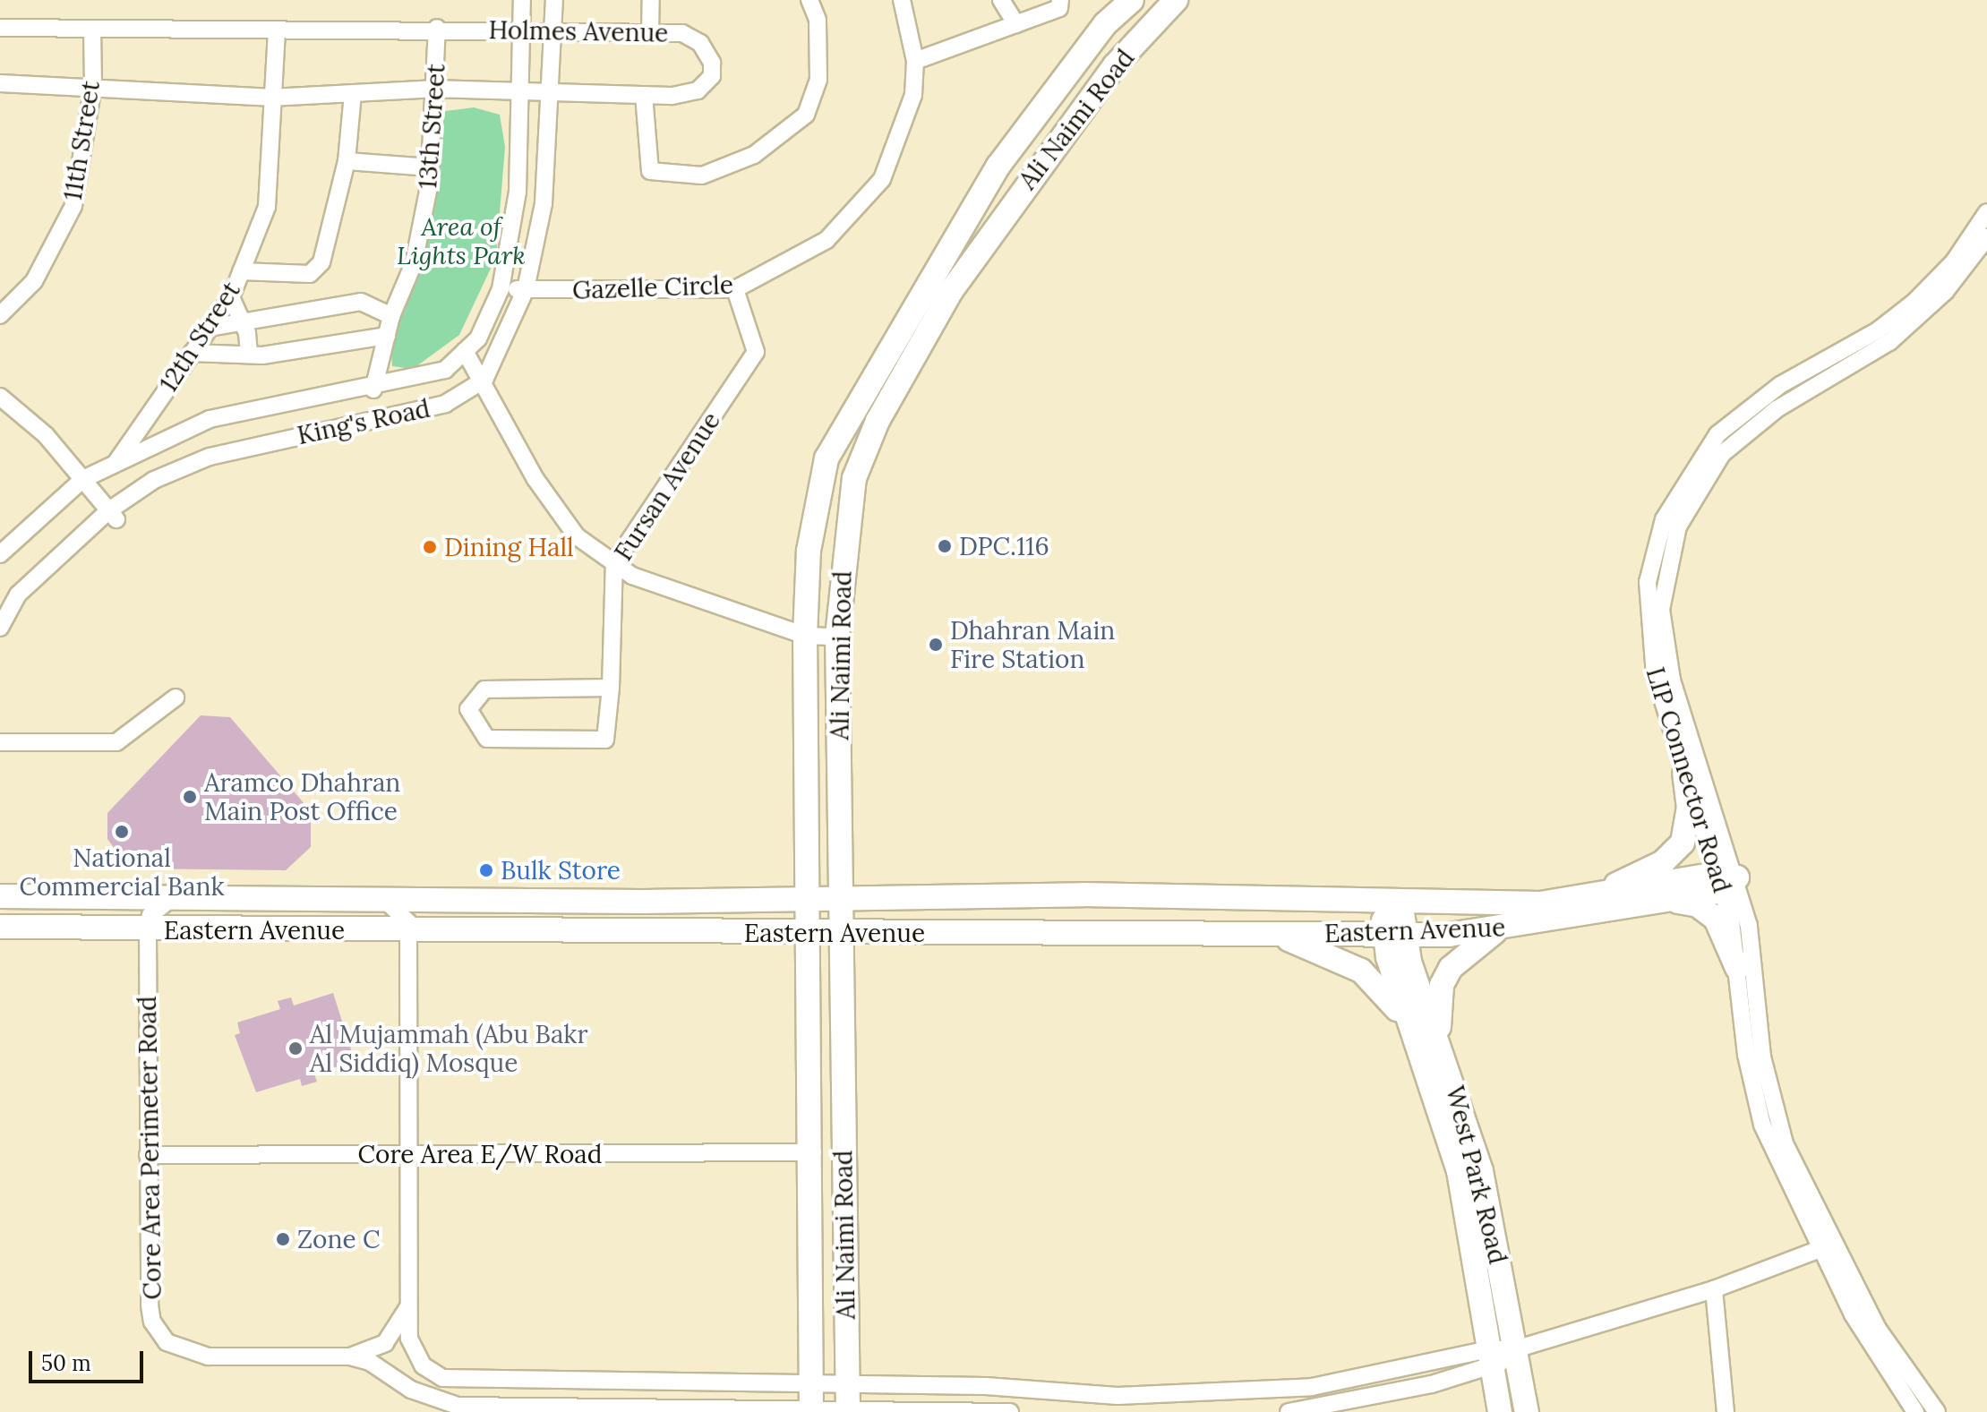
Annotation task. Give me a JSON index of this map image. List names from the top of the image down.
{
  "streets": {
    "main road": ["Ali Naimi Road", "Eastern Avenue", "West Park Road"],
    "street": [
      "Holmes Avenue",
      "13th Street",
      "11th Street",
      "Gazelle Circle",
      "12th Street",
      "King's Road",
      "Fursan Avenue",
      "LIP Connector Road",
      "Core Area Perimeter Road",
      "Core Area E/W Road"
    ]
  },
  "crossings": [
    ["Holmes Avenue", "13th Street"],
    ["Holmes Avenue", "11th Street"],
    ["Holmes Avenue", "12th Street"],
    ["Holmes Avenue", "King's Road"],
    ["Ali Naimi Road", "Eastern Avenue"],
    ["Ali Naimi Road", "Core Area E/W Road"],
    ["13th Street", "King's Road"],
    ["Gazelle Circle", "King's Road"],
    ["Gazelle Circle", "Fursan Avenue"],
    ["12th Street", "King's Road"],
    ["LIP Connector Road", "Eastern Avenue"],
    ["Eastern Avenue", "Core Area Perimeter Road"],
    ["Eastern Avenue", "West Park Road"],
    ["Core Area Perimeter Road", "Core Area E/W Road"]
  ],
  "parks": ["Area of Lights Park"],
  "places": [
    "DPC.116",
    "Dining Hall",
    "Dhahran Main Fire Station",
    "Aramco Dhahran Main Post Office",
    "National Commercial Bank",
    "Bulk Store",
    "Al Mujammah (Abu Bakr Al Siddiq) Mosque",
    "Zone C"
  ],
  "scale_bar": "50 m"
}
